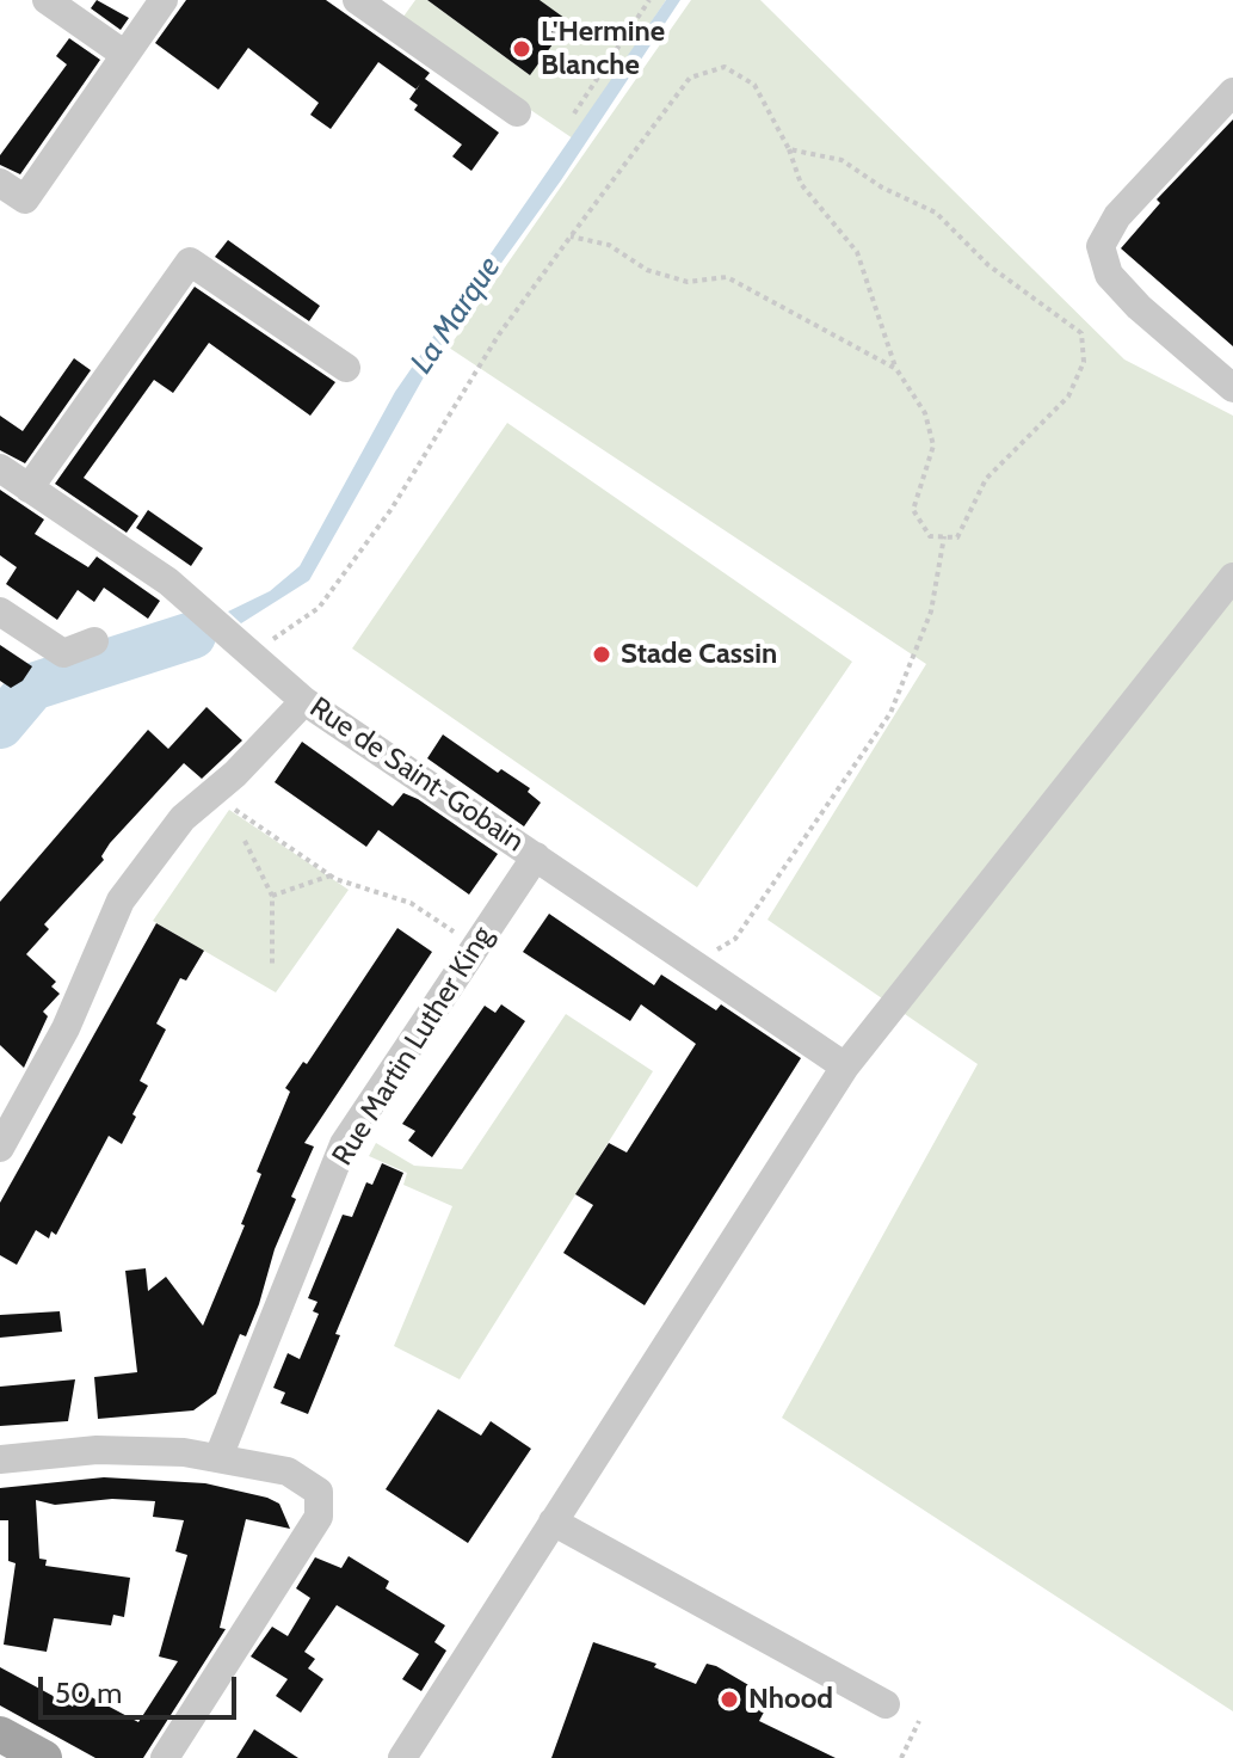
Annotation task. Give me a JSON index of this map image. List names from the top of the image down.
{
  "streets": {
    "street": ["Rue de Saint-Gobain", "Rue Martin Luther King"]
  },
  "crossings": [
    ["Rue de Saint-Gobain", "Rue Martin Luther King"]
  ],
  "water": ["La Marque"],
  "places": ["L'Hermine Blanche", "Stade Cassin", "Nhood"],
  "scale_bar": "50 m"
}
